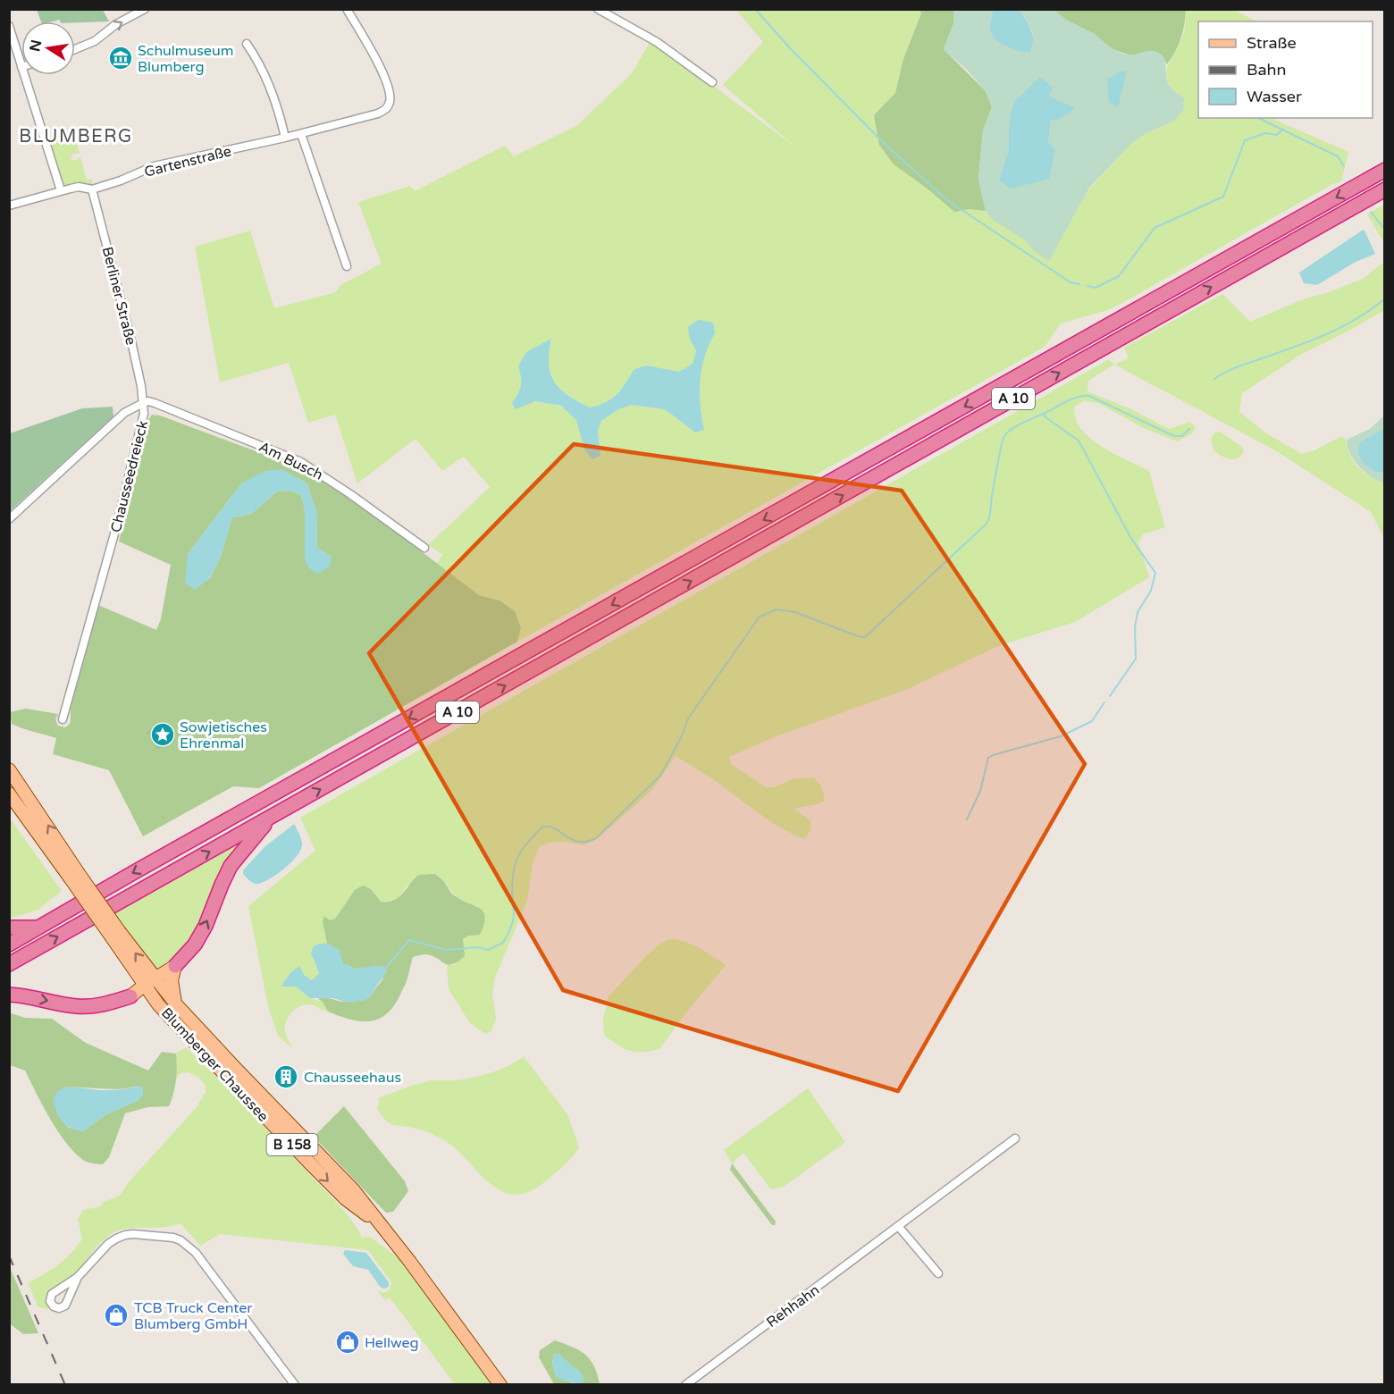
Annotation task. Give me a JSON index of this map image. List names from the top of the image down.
{
  "streets": {
    "highway": ["A 10"],
    "main road": ["Blumberger Chaussee", "B 158"],
    "street": [
      "Gartenstraße",
      "Berliner Straße",
      "Am Busch",
      "Chausseedreieck",
      "Rehhahn"
    ]
  },
  "crossings": [
    ["Gartenstraße", "Berliner Straße"],
    ["Berliner Straße", "Am Busch"],
    ["Berliner Straße", "Chausseedreieck"],
    ["Am Busch", "Chausseedreieck"],
    ["Blumberger Chaussee", "B 158"]
  ],
  "districts": ["BLUMBERG"],
  "places": {
    "museum": ["Schulmuseum Blumberg"],
    "place": ["Sowjetisches Ehrenmal"],
    "building": ["Chausseehaus"],
    "shop": ["TCB Truck Center Blumberg GmbH", "Hellweg"]
  },
  "legend": ["Straße", "Bahn", "Wasser"],
  "north": "left"
}
